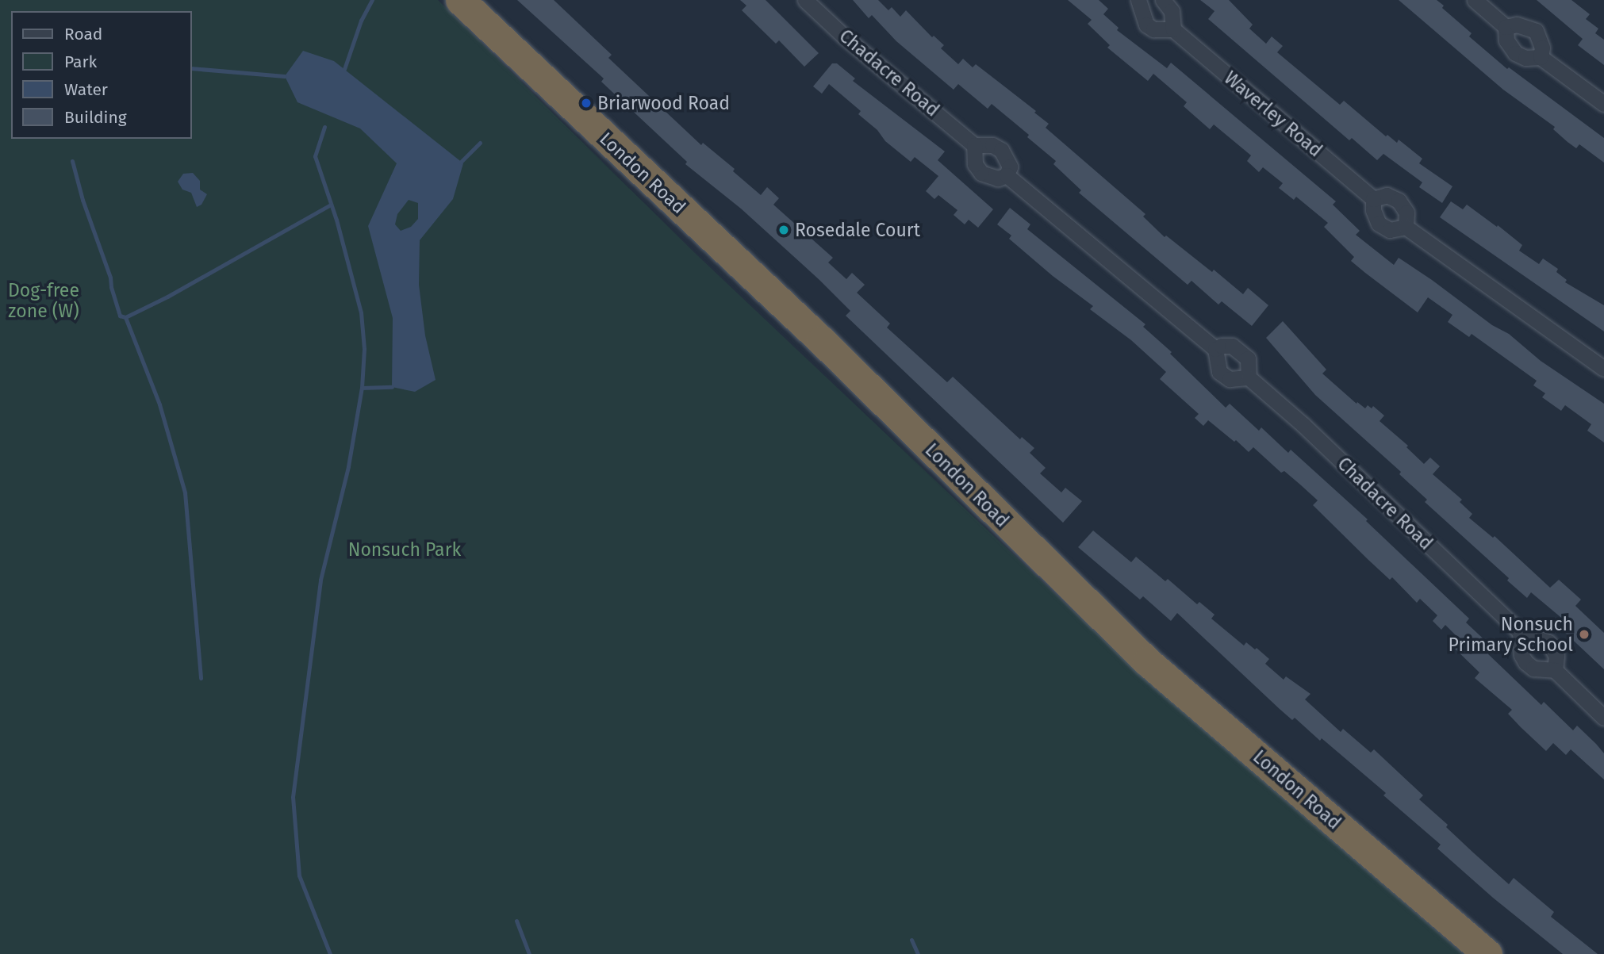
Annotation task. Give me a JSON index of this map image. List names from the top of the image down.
{
  "streets": {
    "highway": ["London Road"],
    "street": ["Chadacre Road", "Waverley Road"]
  },
  "parks": ["Dog-free zone (W)", "Nonsuch Park"],
  "places": ["Briarwood Road", "Rosedale Court", "Nonsuch Primary School"],
  "legend": [
    "Road",
    "Park",
    "Water",
    "Building"
  ]
}
